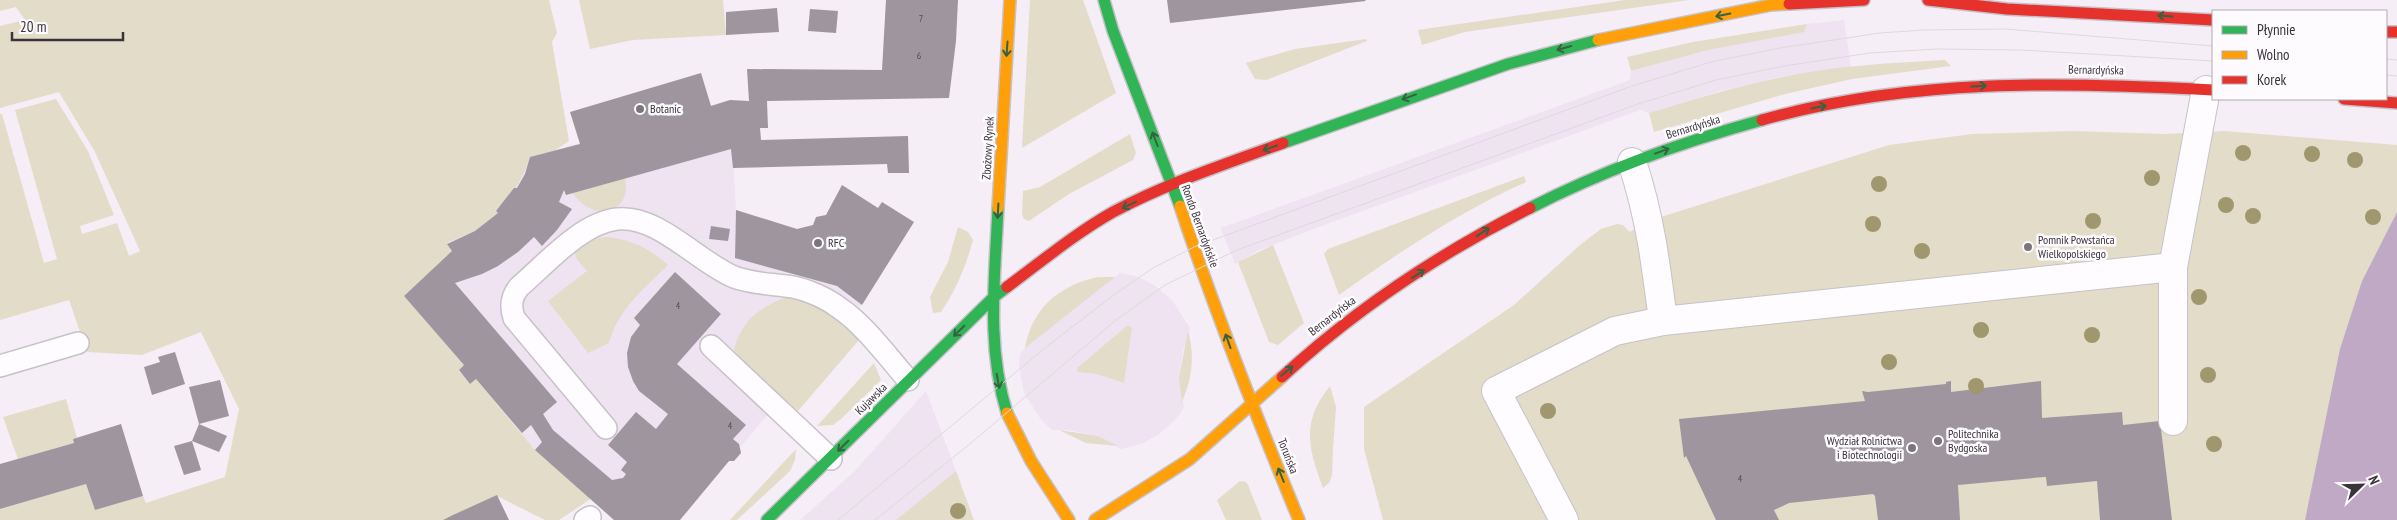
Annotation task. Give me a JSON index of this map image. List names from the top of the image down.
{
  "streets": {
    "main road": [
      "Bernardyńska",
      "Zbożowy Rynek",
      "Rondo Bernardyńskie",
      "Kujawska",
      "Toruńska"
    ]
  },
  "crossings": [
    ["Bernardyńska", "Rondo Bernardyńskie"],
    ["Bernardyńska", "Toruńska"],
    ["Zbożowy Rynek", "Rondo Bernardyńskie"],
    ["Zbożowy Rynek", "Kujawska"],
    ["Rondo Bernardyńskie", "Kujawska"],
    ["Rondo Bernardyńskie", "Toruńska"]
  ],
  "one_way": [
    "Bernardyńska",
    "Zbożowy Rynek",
    "Kujawska",
    "Toruńska"
  ],
  "places": [
    "Botanic",
    "RFC",
    "Pomnik Powstańca Wielkopolskiego",
    "Politechnika Bydgoska",
    "Wydział Rolnictwa i Biotechnologii"
  ],
  "house_numbers": [
    "7",
    "6",
    "4",
    "4",
    "4"
  ],
  "legend": ["Płynnie", "Wolno", "Korek"],
  "scale_bar": "20 m",
  "north": "top right"
}
